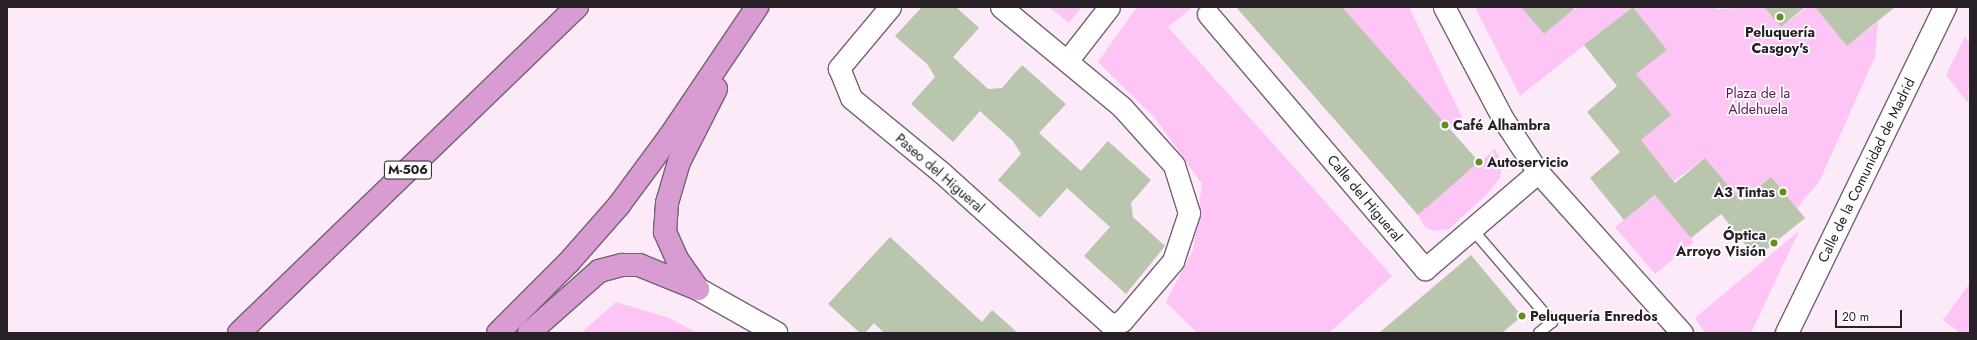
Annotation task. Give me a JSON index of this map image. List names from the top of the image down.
{
  "streets": {
    "highway": ["M-506"],
    "street": ["Calle de la Comunidad de Madrid", "Paseo del Higueral", "Calle del Higueral"]
  },
  "parks": ["Plaza de la Aldehuela"],
  "places": [
    "Peluquería Casgoy's",
    "Café Alhambra",
    "Autoservicio",
    "A3 Tintas",
    "Óptica Arroyo Visión",
    "Peluquería Enredos"
  ],
  "scale_bar": "20 m"
}
